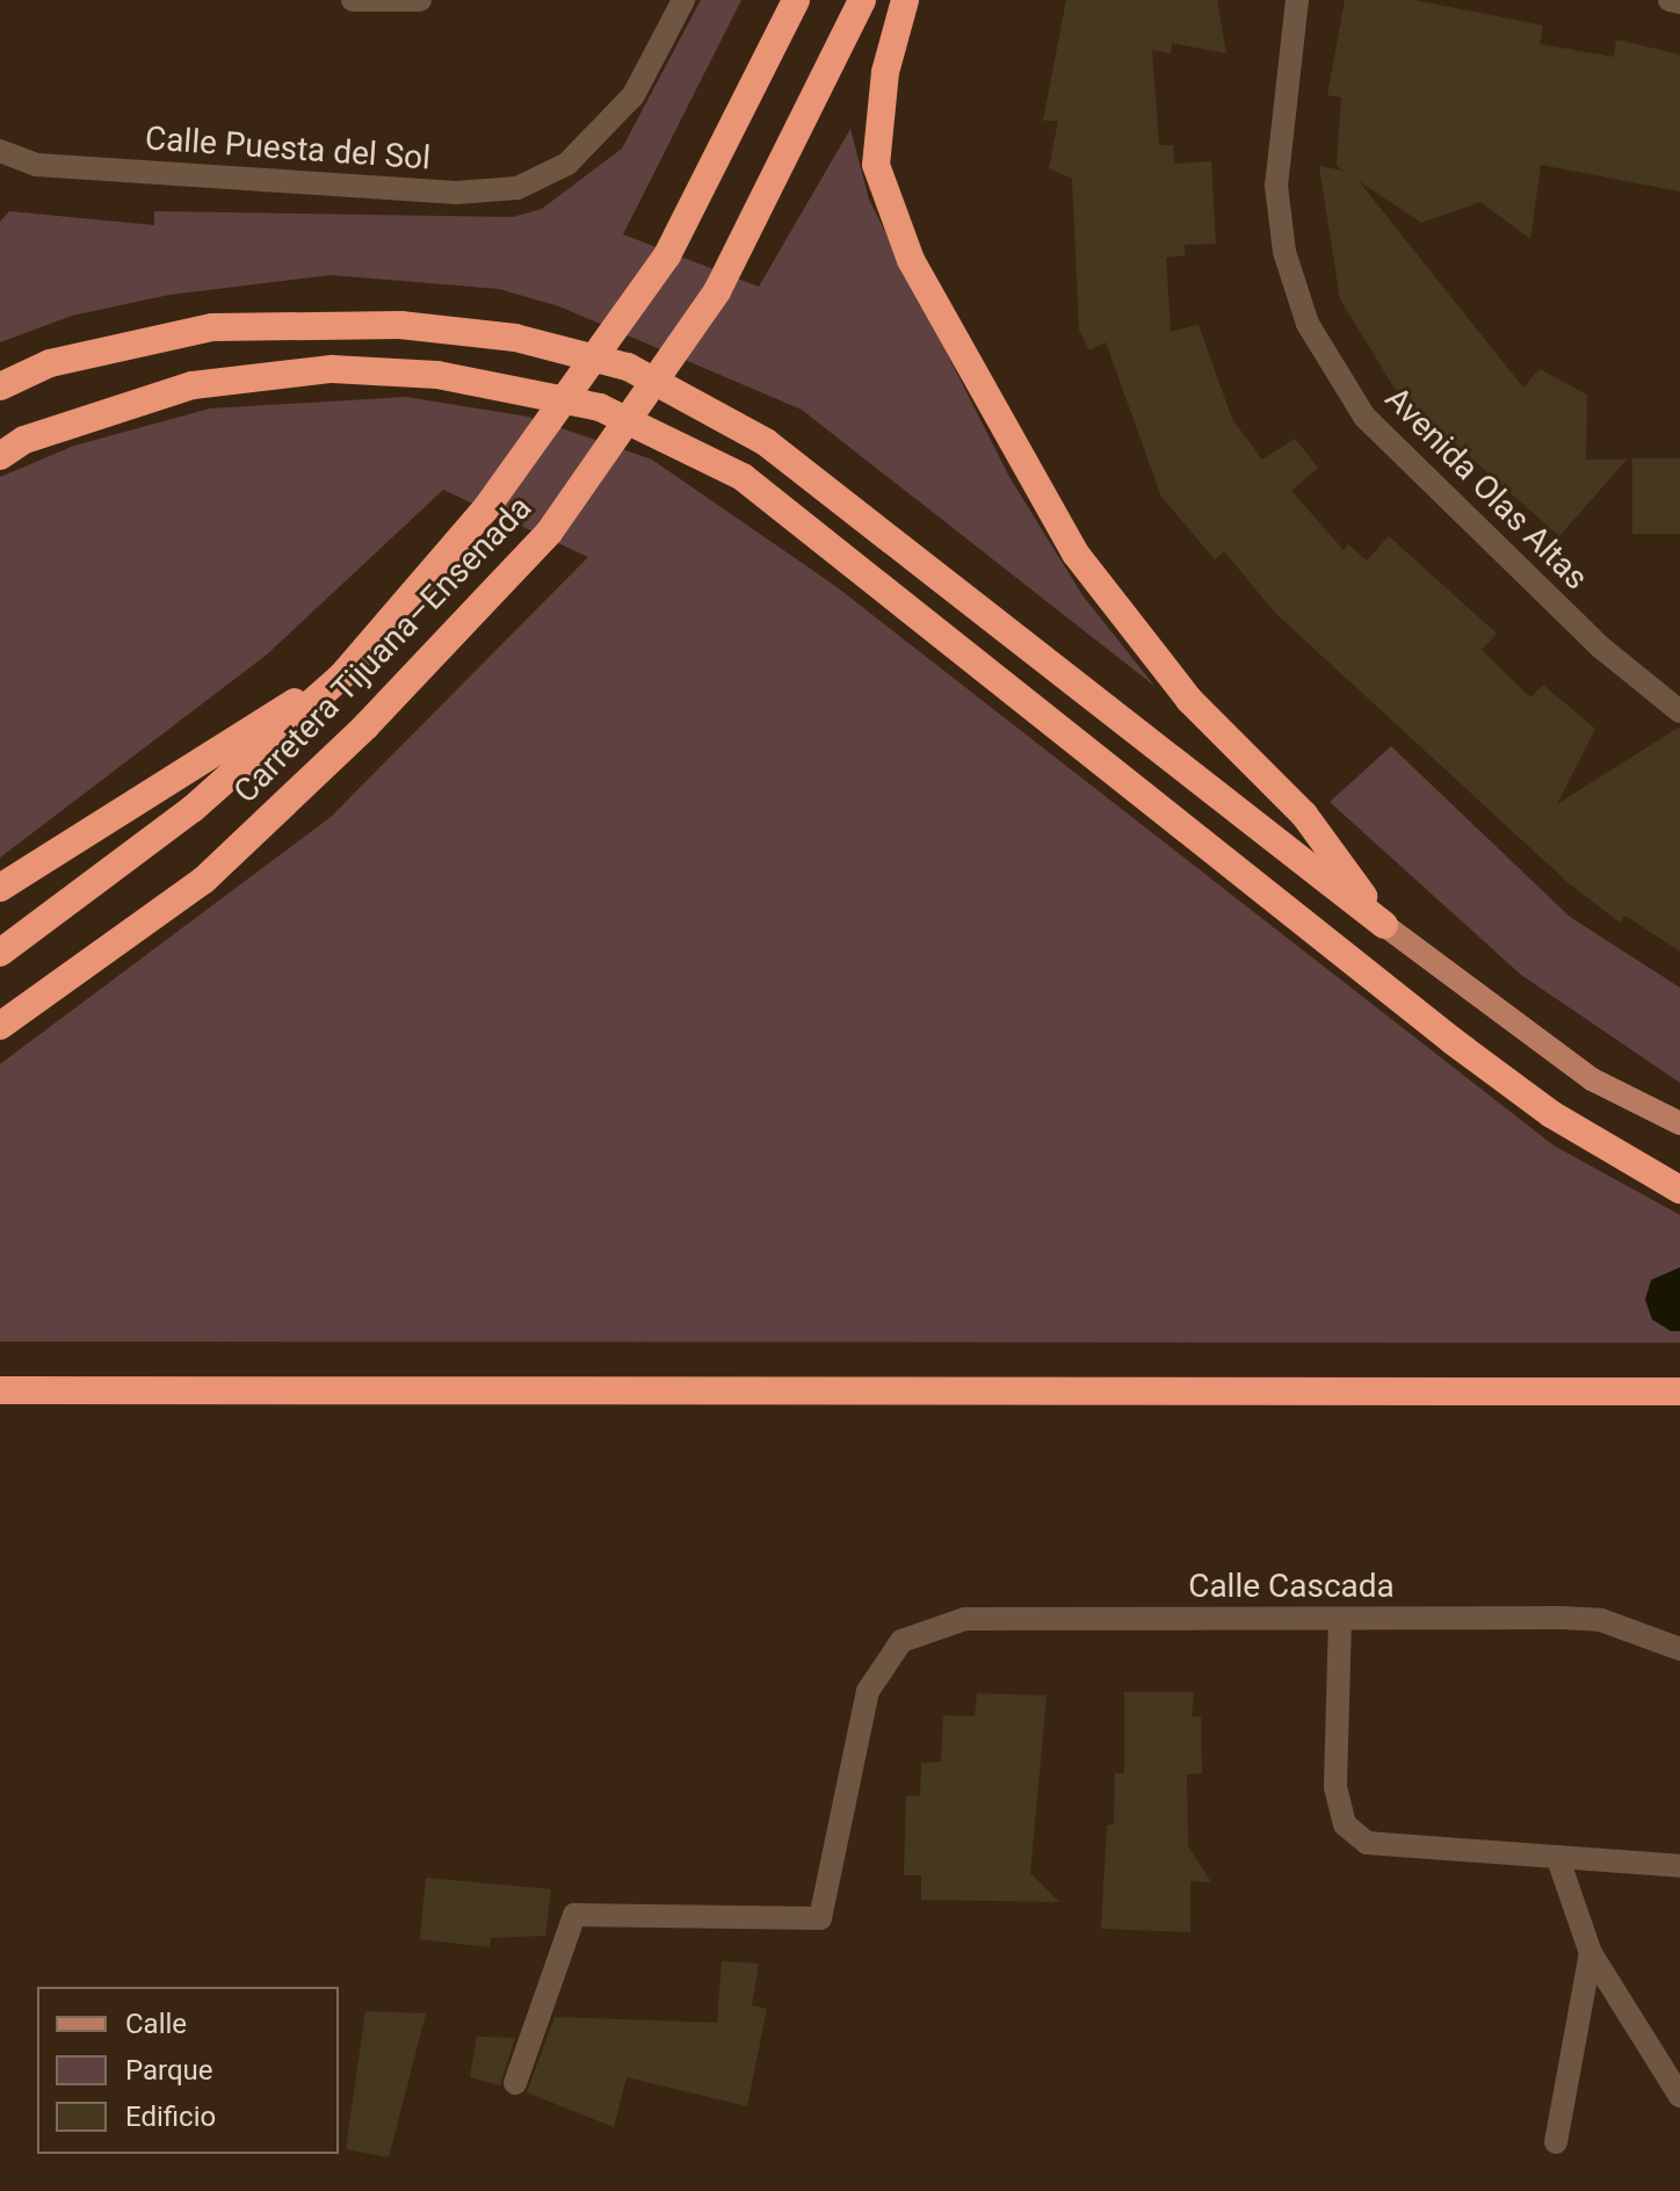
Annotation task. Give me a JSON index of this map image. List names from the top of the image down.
{
  "streets": {
    "highway": ["Carretera Tijuana–Ensenada"],
    "street": ["Calle Puesta del Sol", "Avenida Olas Altas", "Calle Cascada"]
  },
  "legend": ["Calle", "Parque", "Edificio"]
}
